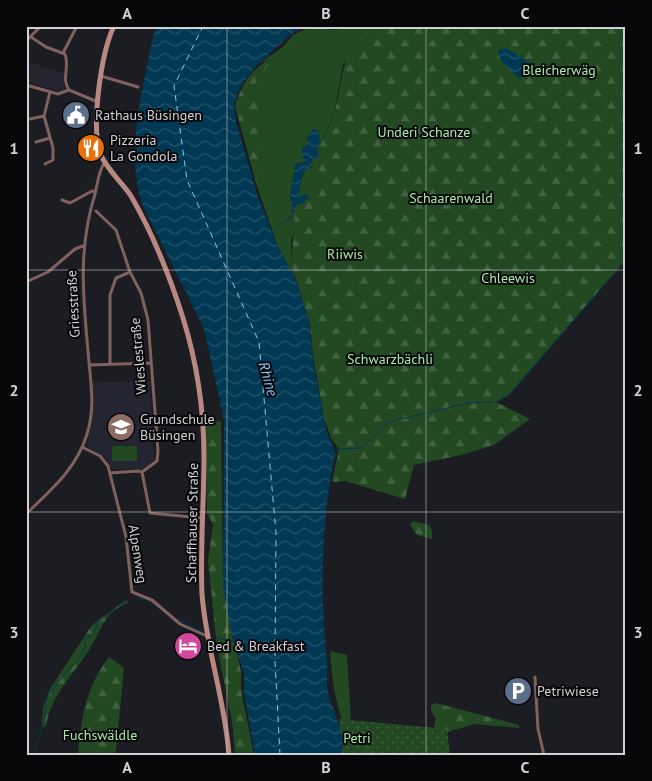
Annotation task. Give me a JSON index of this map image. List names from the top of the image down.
{
  "streets": {
    "main road": ["Schaffhauser Straße"],
    "street": ["Griesstraße", "Wieslestraße", "Alpenweg"]
  },
  "crossings": [
    ["Griesstraße", "Schaffhauser Straße"],
    ["Griesstraße", "Alpenweg"],
    ["Schaffhauser Straße", "Alpenweg"]
  ],
  "water": ["Rhine"],
  "parks": [
    "Bleicherwäg",
    "Underi Schanze",
    "Schaarenwald",
    "Riiwis",
    "Chleewis",
    "Schwarzbächli",
    "Fuchswäldle",
    "Petri"
  ],
  "places": {
    "public building": ["Rathaus Büsingen"],
    "restaurant": ["Pizzeria La Gondola"],
    "school or university": ["Grundschule Büsingen"],
    "hotel": ["Bed & Breakfast"],
    "parking": ["Petriwiese"]
  },
  "grid": {
    "columns": ["A", "B", "C"],
    "rows": ["1", "2", "3"]
  }
}
